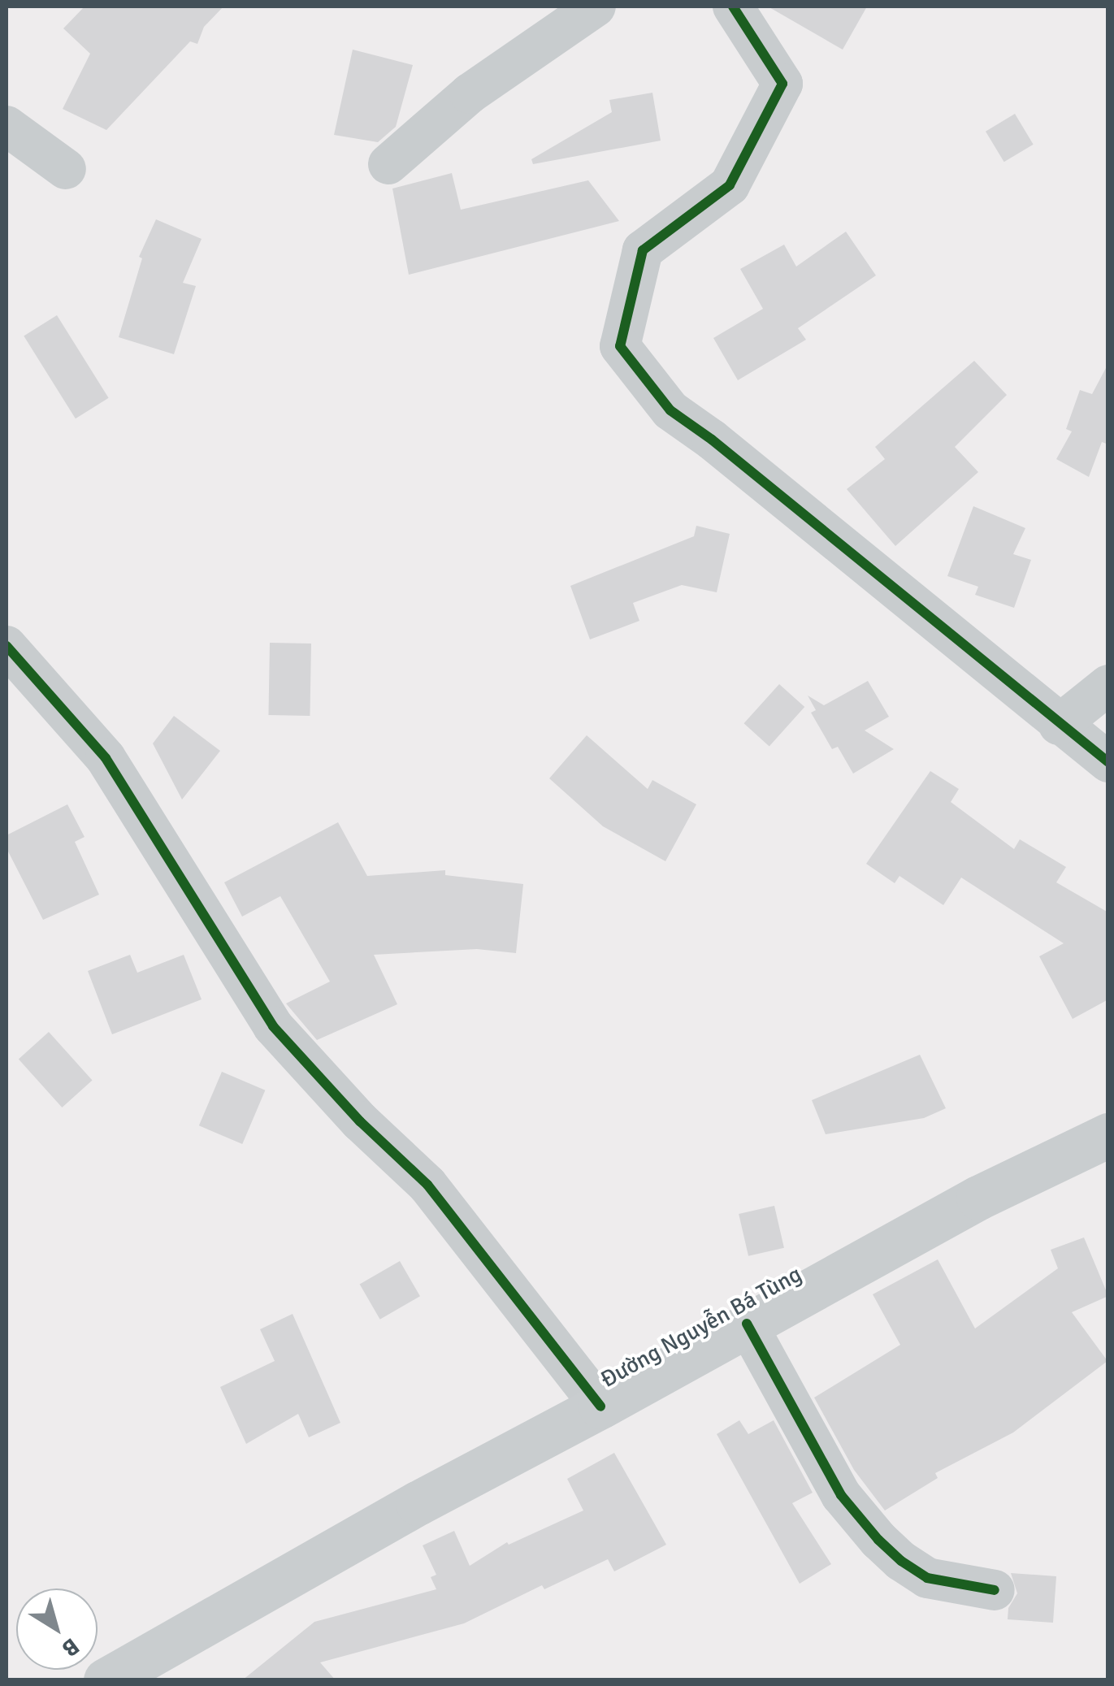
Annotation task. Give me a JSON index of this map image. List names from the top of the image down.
{
  "streets": {
    "main road": ["Đường Nguyễn Bá Tùng"]
  },
  "north": "bottom right"
}
